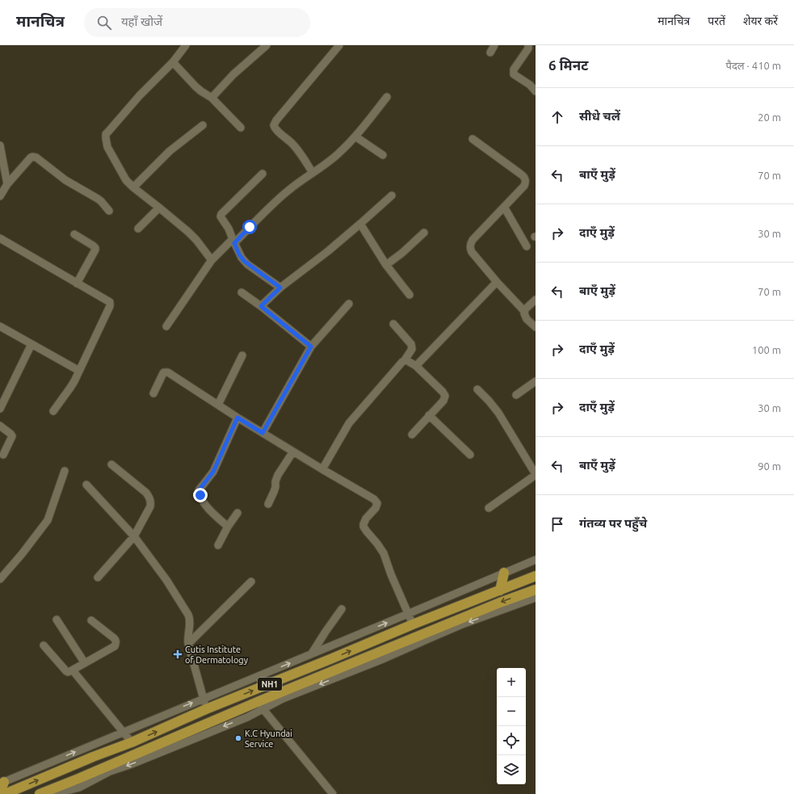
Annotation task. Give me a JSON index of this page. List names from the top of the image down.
{
  "streets": {
    "highway": ["NH1"]
  },
  "places": {
    "health": ["Cutis Institute of Dermatology"],
    "other": ["K.C Hyundai Service"]
  },
  "page": {
    "header": "मानचित्र",
    "search": "यहाँ खोजें",
    "nav": ["मानचित्र", "परतें", "शेयर करें"],
    "heading": ["6 मिनट", "पैदल · 410 m"],
    "list": [
      ["सीधे चलें", "20 m"],
      ["बाएँ मुड़ें", "70 m"],
      ["दाएँ मुड़ें", "30 m"],
      ["बाएँ मुड़ें", "70 m"],
      ["दाएँ मुड़ें", "100 m"],
      ["दाएँ मुड़ें", "30 m"],
      ["बाएँ मुड़ें", "90 m"],
      "गंतव्य पर पहुँचे"
    ],
    "map_buttons": ["+", "−"]
  }
}
